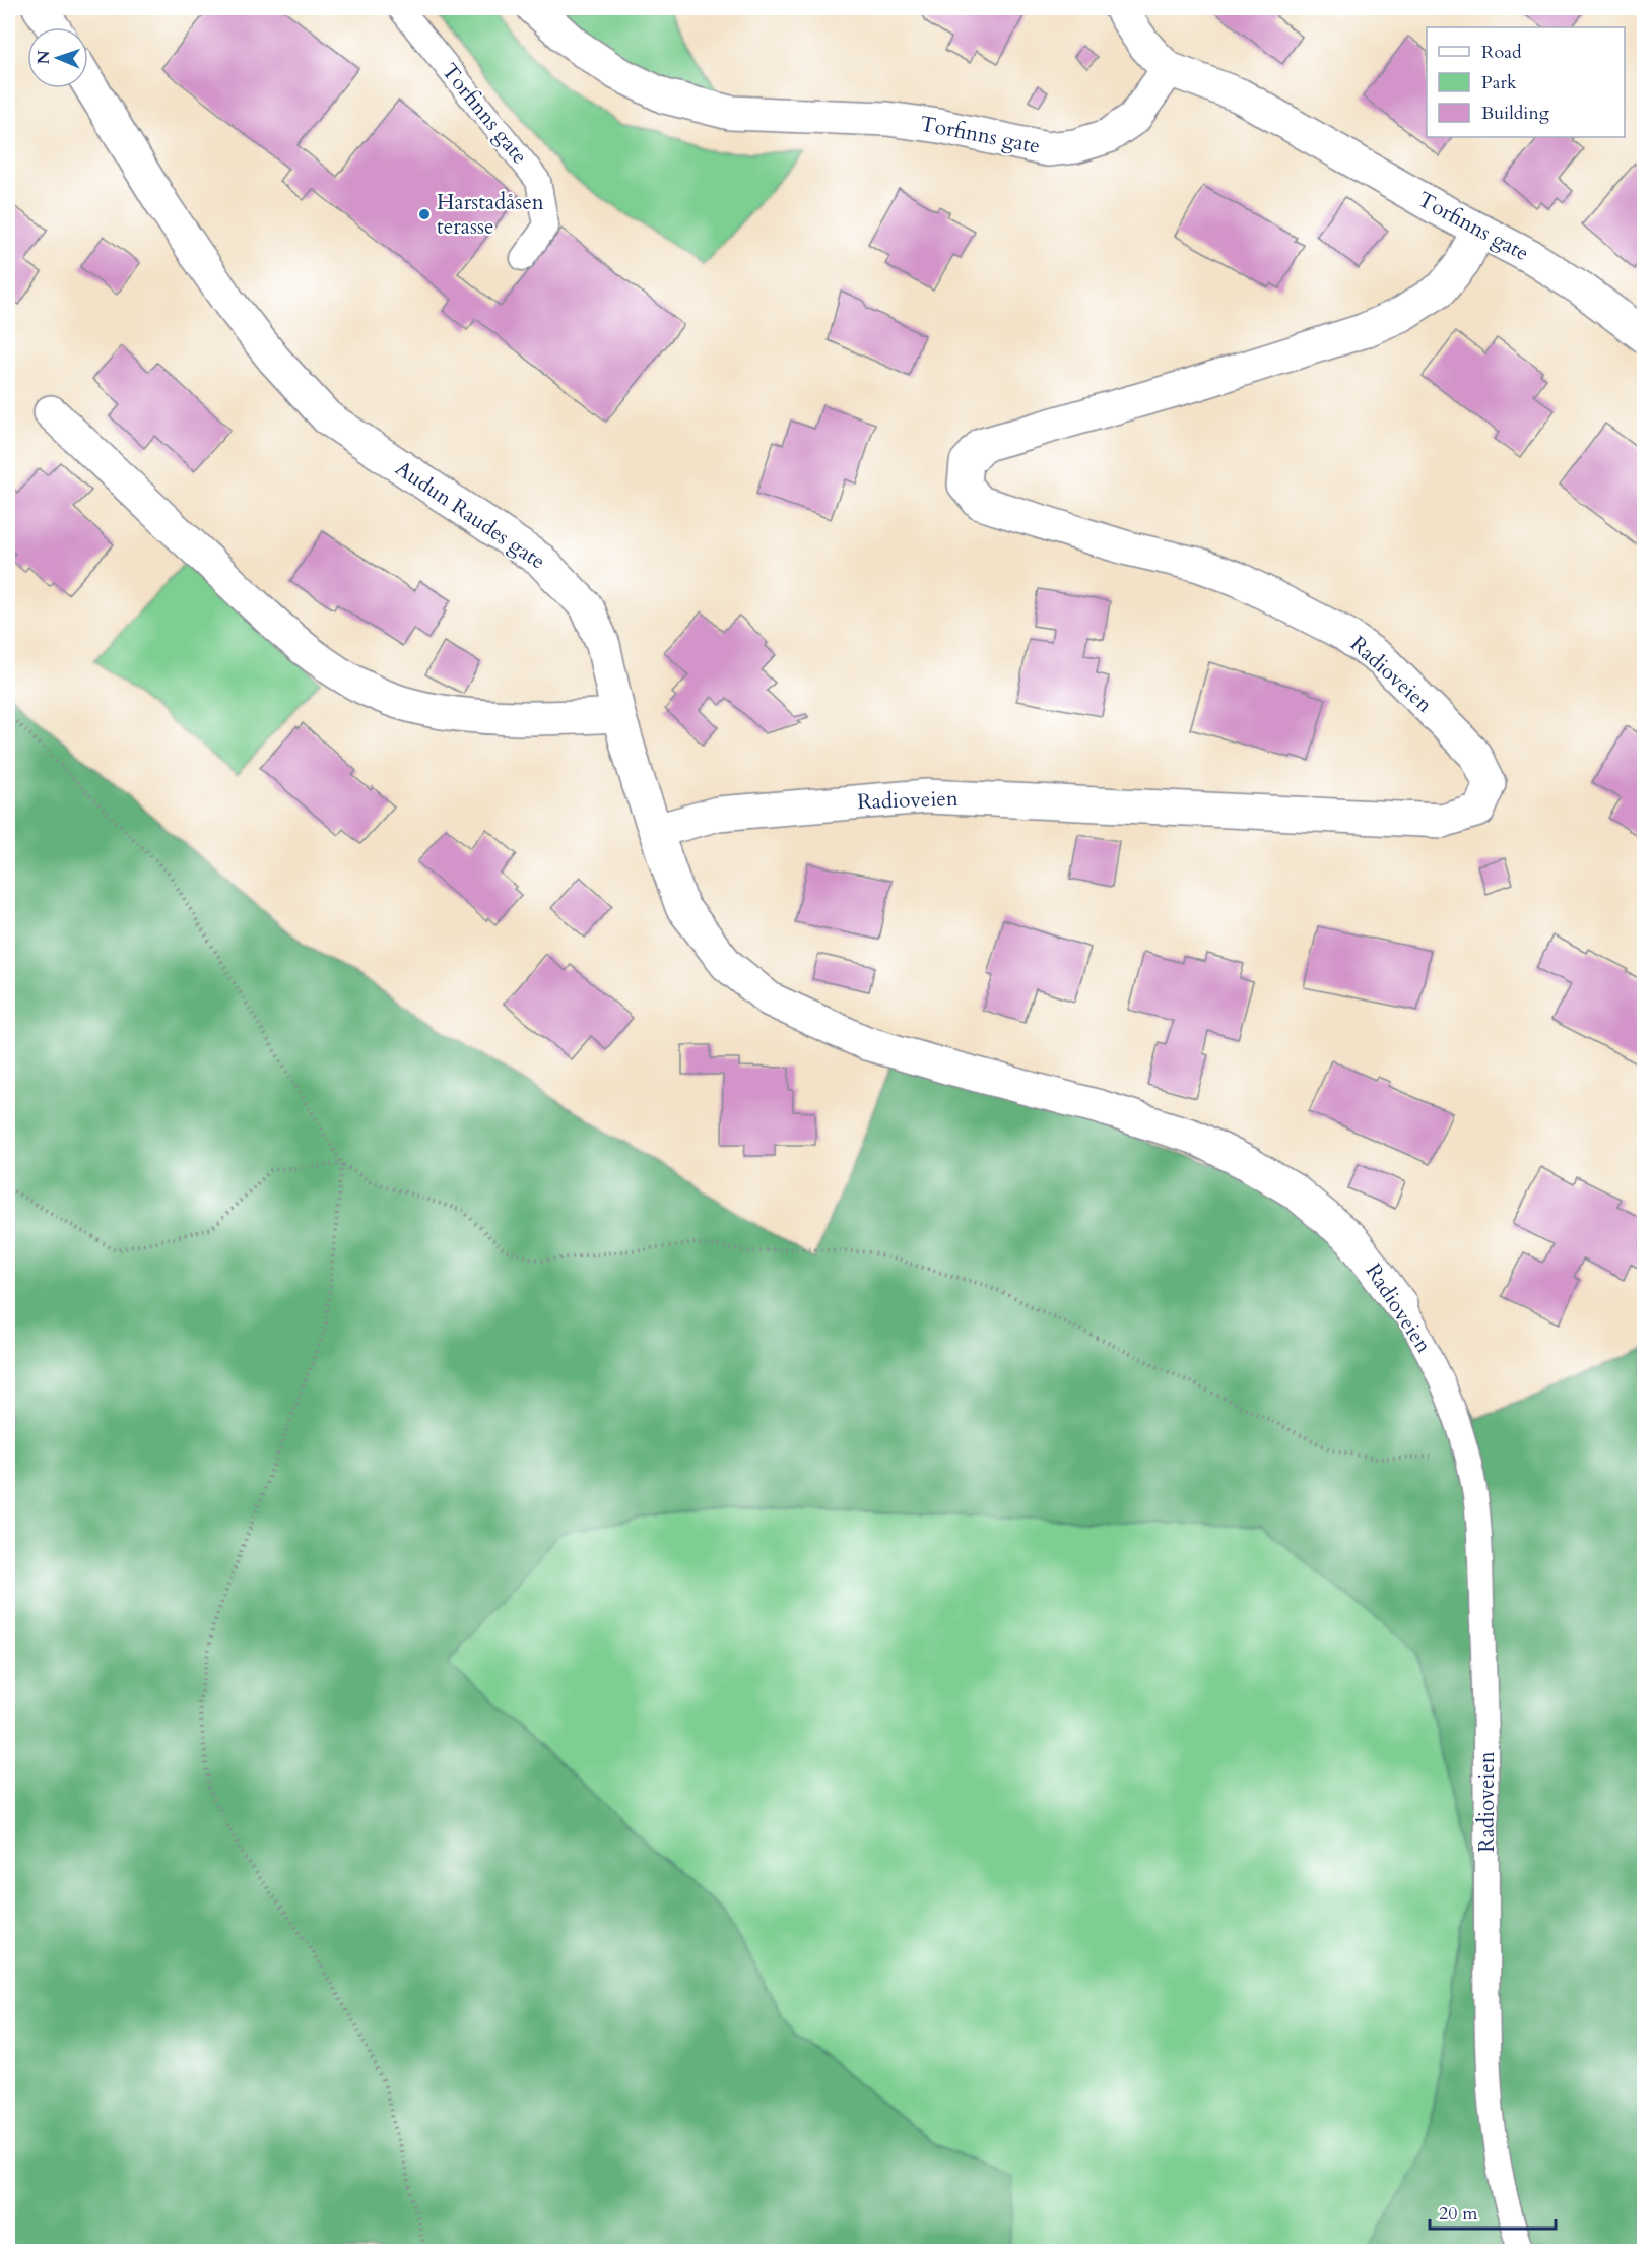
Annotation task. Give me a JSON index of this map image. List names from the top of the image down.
{
  "streets": {
    "street": ["Torfinns gate", "Audun Raudes gate", "Radioveien"]
  },
  "crossings": [
    ["Torfinns gate", "Radioveien"],
    ["Audun Raudes gate", "Radioveien"]
  ],
  "places": ["Harstadåsen terasse"],
  "legend": ["Road", "Park", "Building"],
  "scale_bar": "20 m",
  "north": "left"
}
